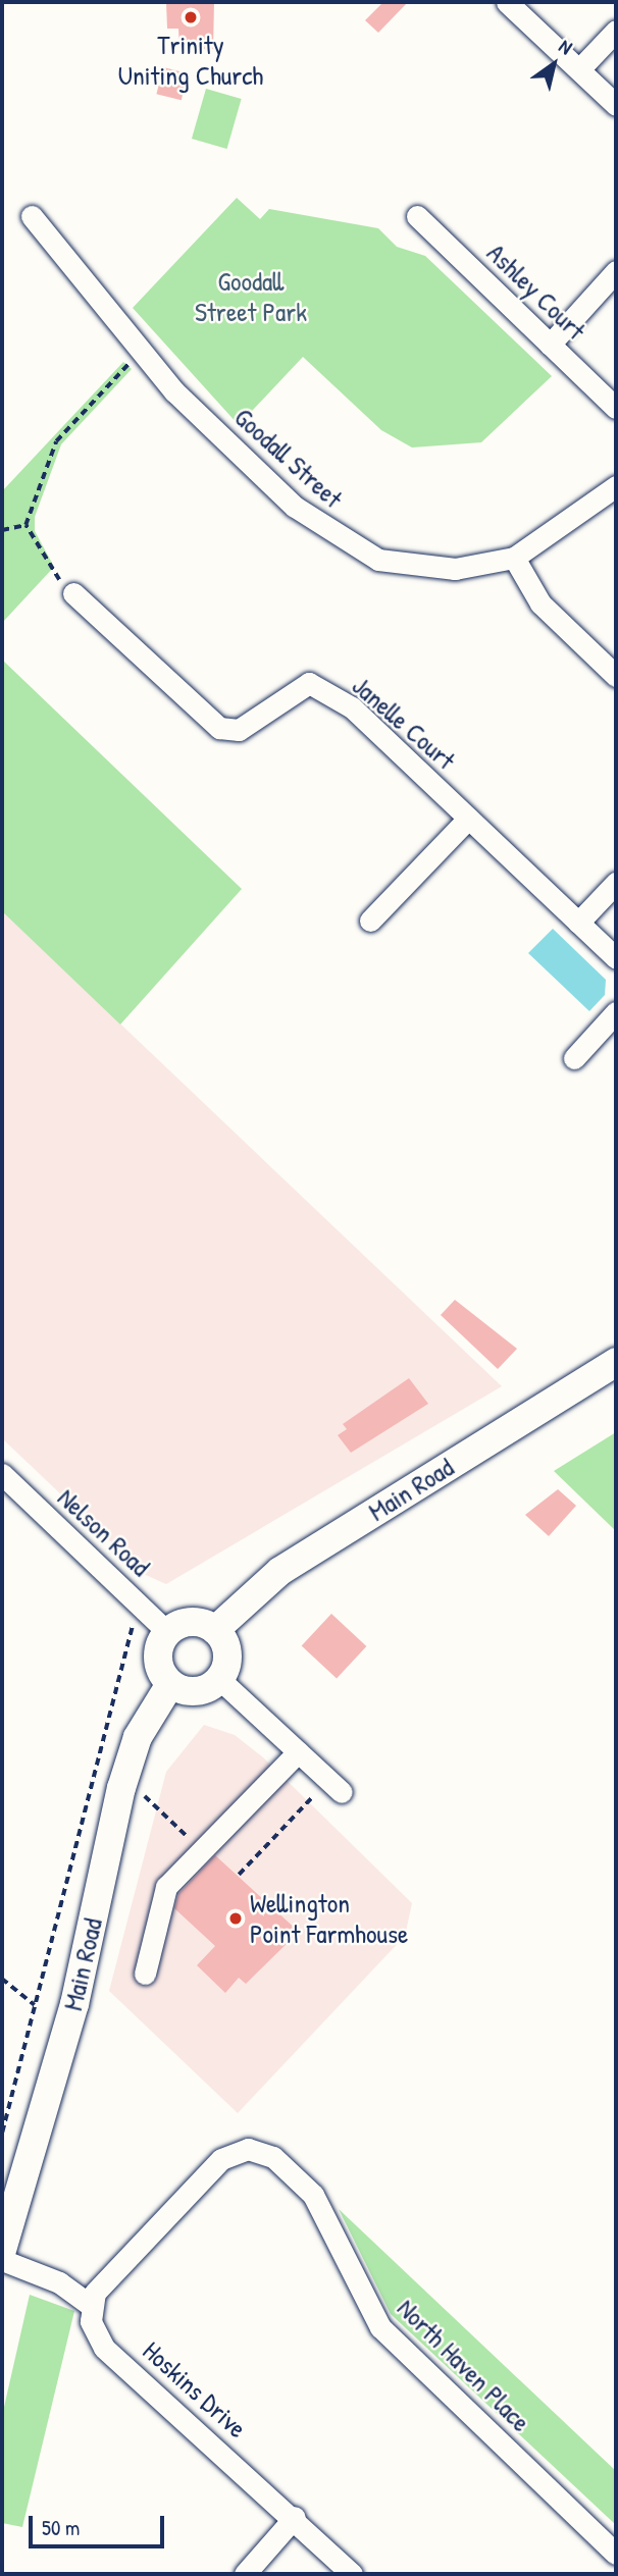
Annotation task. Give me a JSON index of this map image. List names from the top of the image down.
{
  "streets": {
    "main road": ["Main Road"],
    "street": [
      "Ashley Court",
      "Goodall Street",
      "Janelle Court",
      "Nelson Road",
      "North Haven Place",
      "Hoskins Drive"
    ]
  },
  "crossings": [
    ["Main Road", "Nelson Road"],
    ["North Haven Place", "Hoskins Drive"]
  ],
  "parks": ["Goodall Street Park"],
  "places": ["Trinity Uniting Church", "Wellington Point Farmhouse"],
  "scale_bar": "50 m",
  "north": "top right"
}
